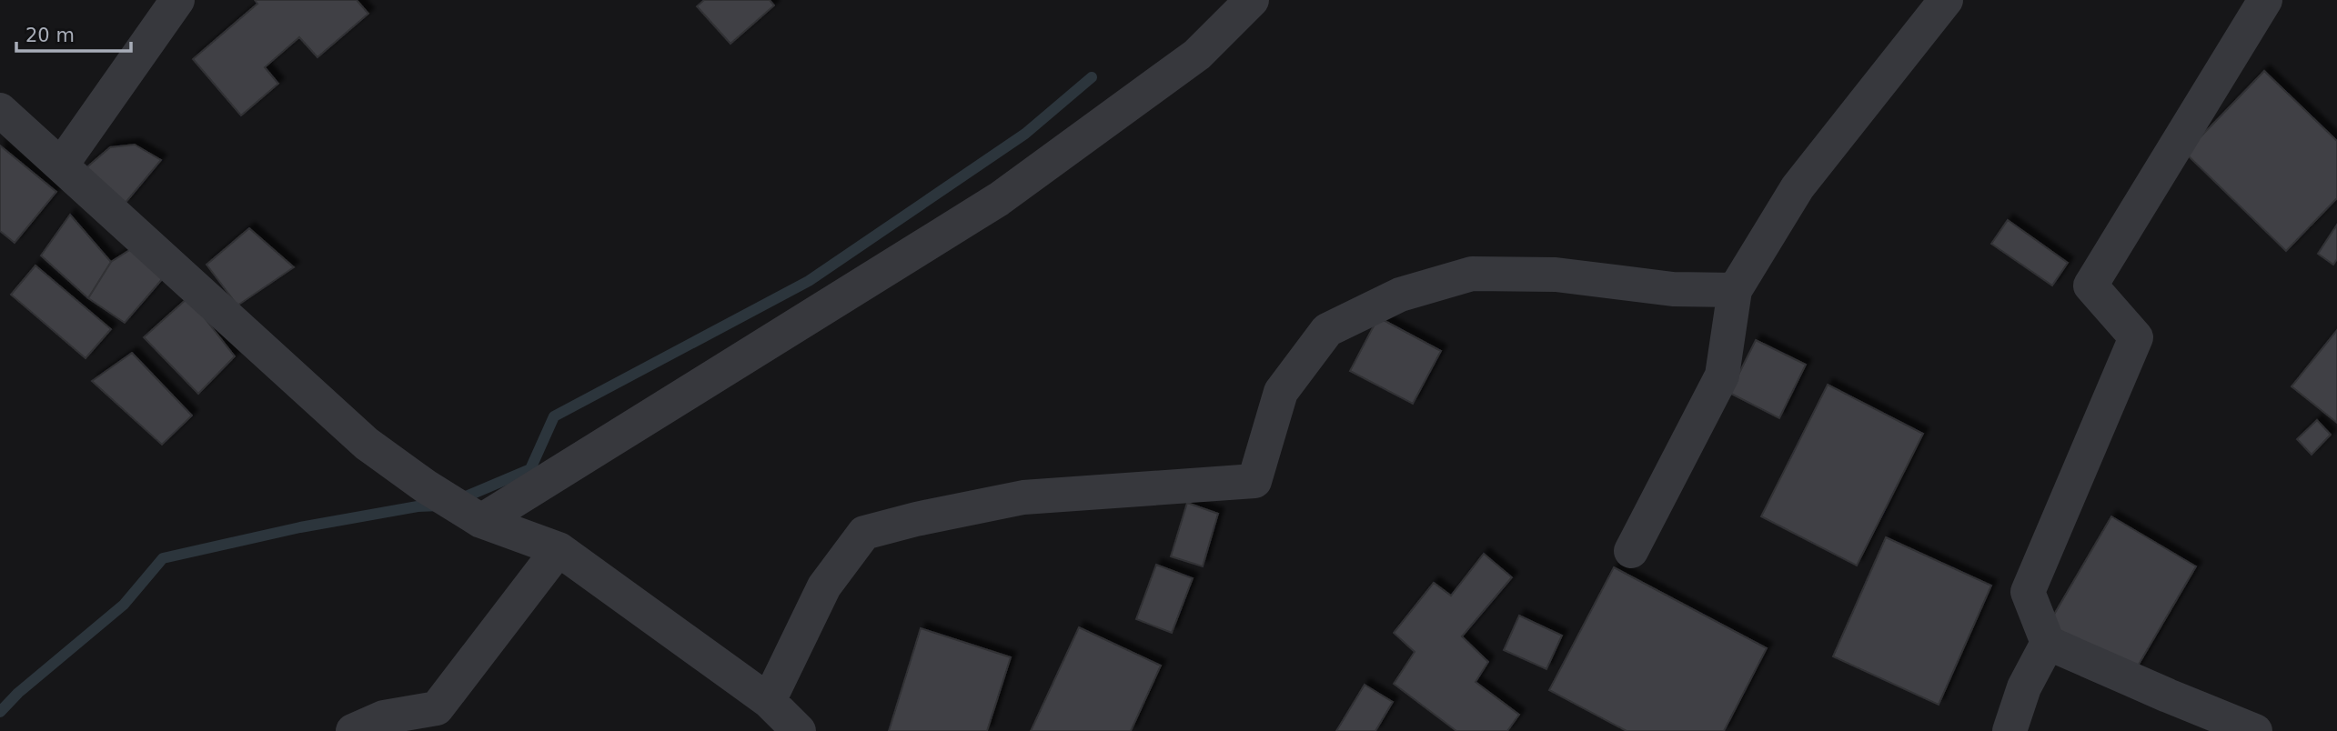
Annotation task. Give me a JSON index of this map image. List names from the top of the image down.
{
  "scale_bar": "20 m"
}
